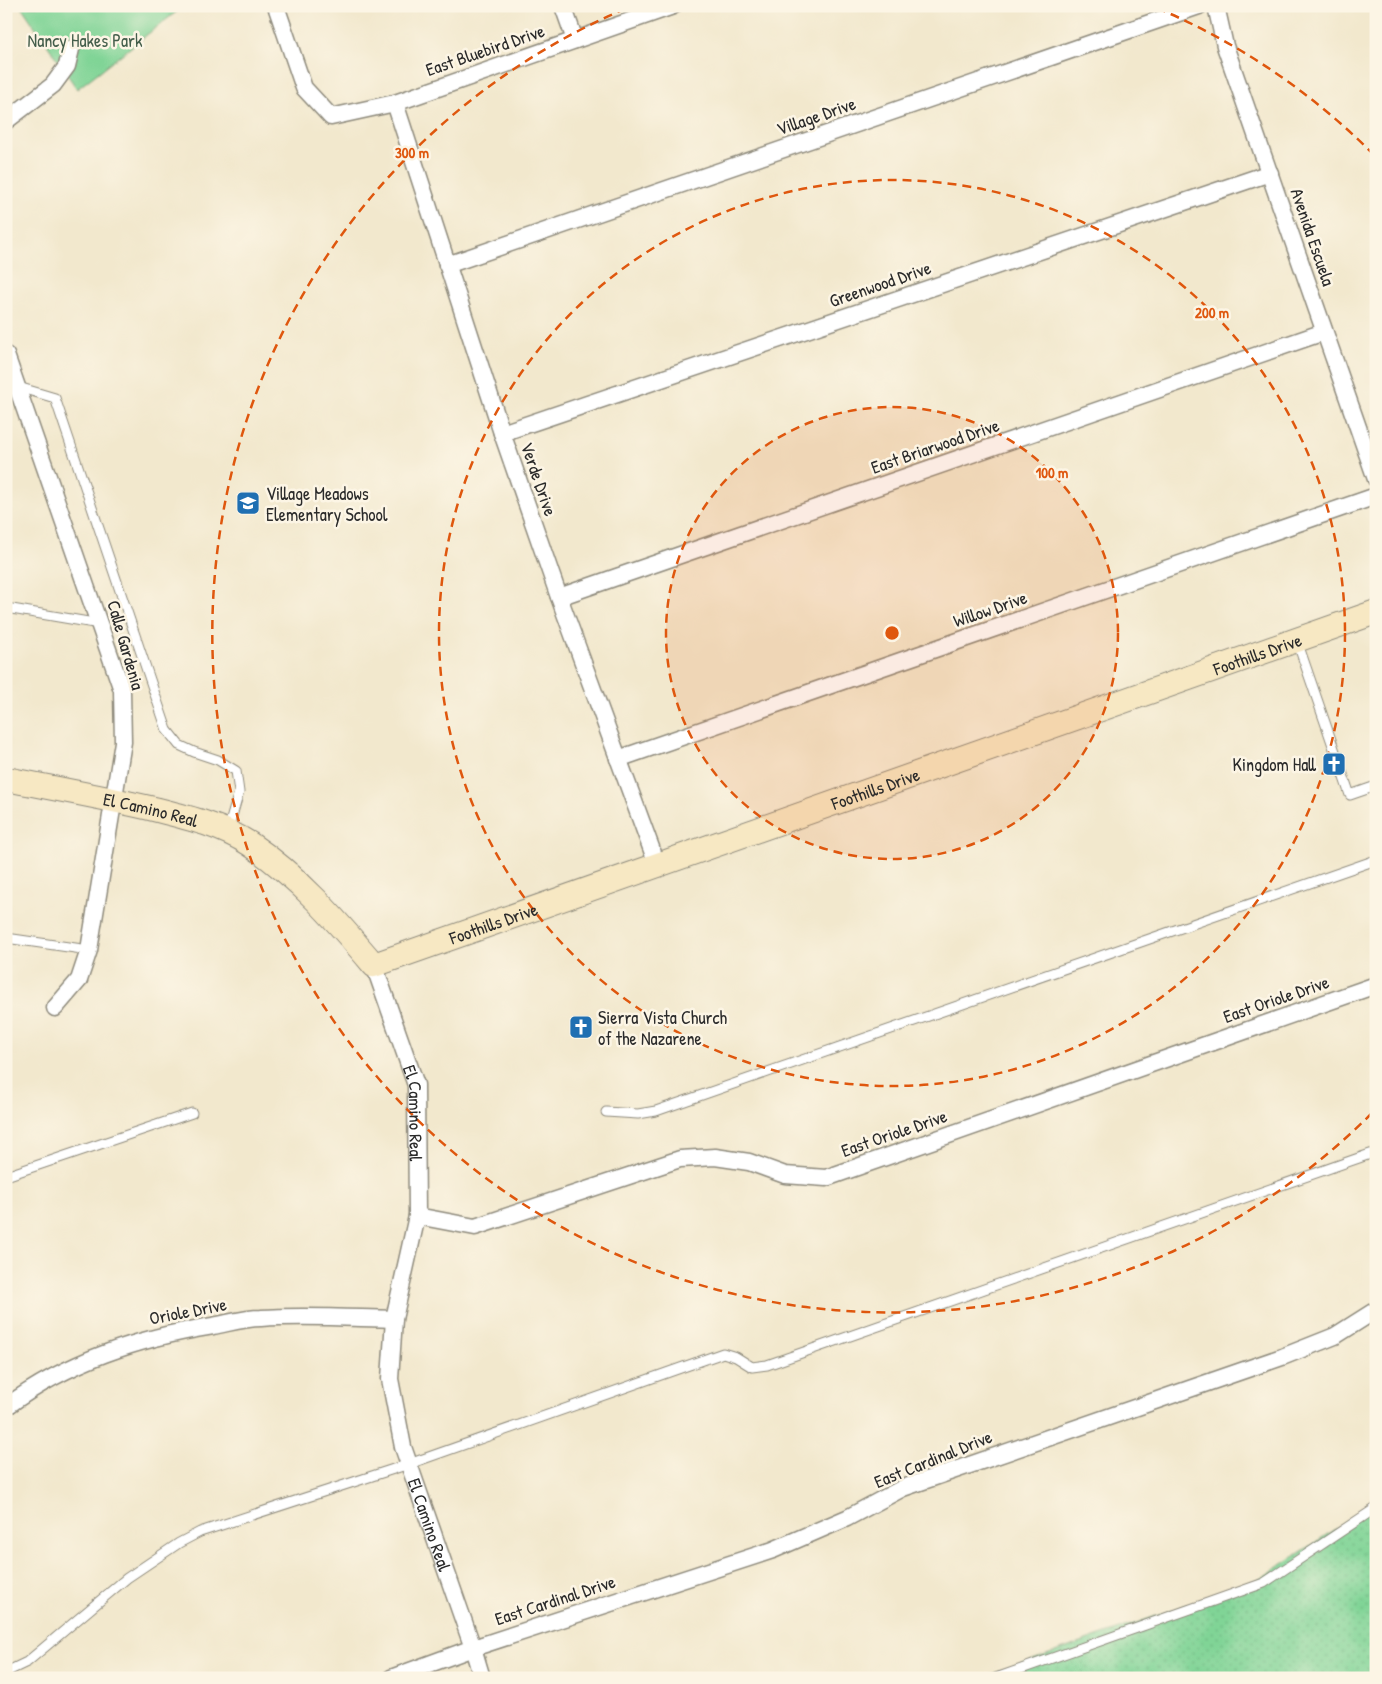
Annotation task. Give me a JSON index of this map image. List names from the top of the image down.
{
  "streets": {
    "street": [
      "East Bluebird Drive",
      "Village Drive",
      "Avenida Escuela",
      "Greenwood Drive",
      "East Briarwood Drive",
      "Verde Drive",
      "Willow Drive",
      "Calle Gardenia",
      "Foothills Drive",
      "El Camino Real",
      "East Oriole Drive",
      "Oriole Drive",
      "East Cardinal Drive"
    ]
  },
  "crossings": [
    ["East Bluebird Drive", "Verde Drive"],
    ["Village Drive", "Verde Drive"],
    ["Avenida Escuela", "Greenwood Drive"],
    ["Avenida Escuela", "East Briarwood Drive"],
    ["Greenwood Drive", "Verde Drive"],
    ["East Briarwood Drive", "Verde Drive"],
    ["Verde Drive", "Willow Drive"],
    ["Verde Drive", "Foothills Drive"],
    ["Calle Gardenia", "El Camino Real"],
    ["Foothills Drive", "El Camino Real"],
    ["El Camino Real", "East Oriole Drive"],
    ["El Camino Real", "Oriole Drive"],
    ["El Camino Real", "East Cardinal Drive"]
  ],
  "parks": ["Nancy Hakes Park"],
  "places": {
    "school or university": ["Village Meadows Elementary School"],
    "church": ["Kingdom Hall", "Sierra Vista Church of the Nazarene"]
  },
  "rings": ["300 m", "200 m", "100 m"]
}
